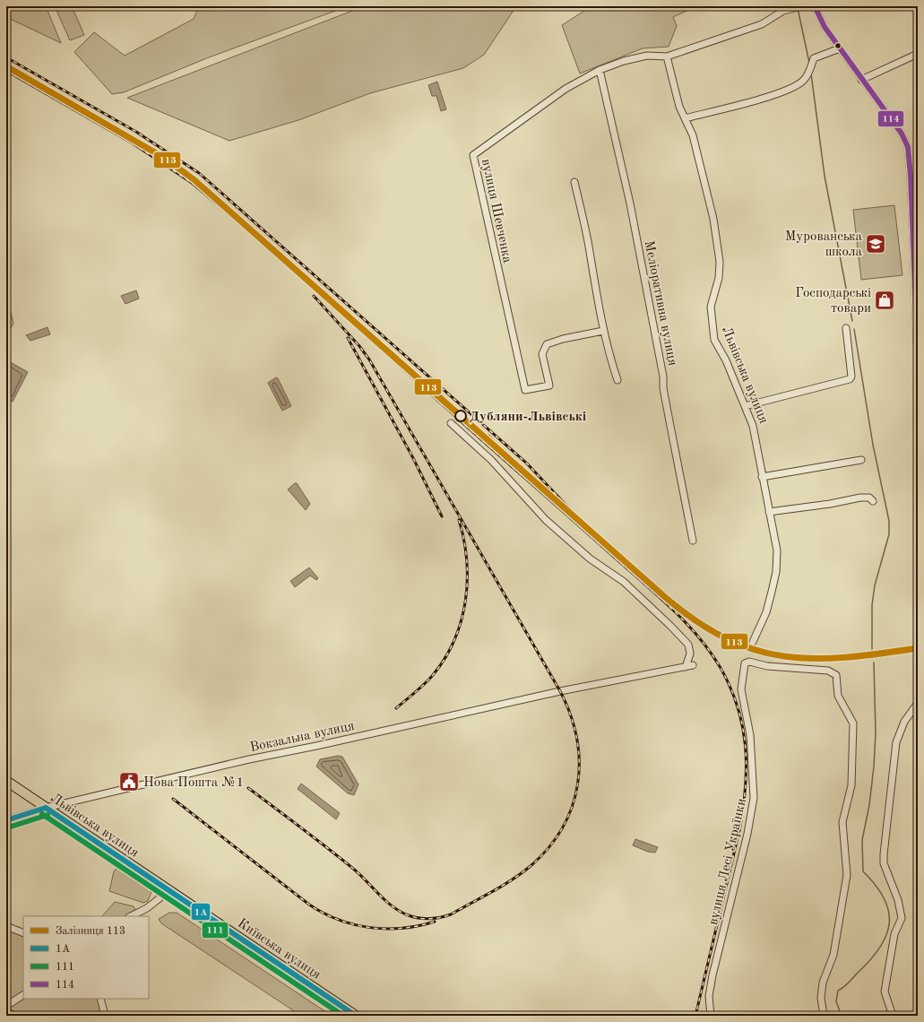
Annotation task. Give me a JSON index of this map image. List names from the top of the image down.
{
  "streets": {
    "highway": ["Львівська вулиця", "Київська вулиця"],
    "street": [
      "вулиця Шевченка",
      "Меліоративна вулиця",
      "Вокзальна вулиця",
      "вулиця Лесі Українки"
    ]
  },
  "crossings": [
    ["вулиця Шевченка", "Меліоративна вулиця"],
    ["вулиця Шевченка", "Львівська вулиця"],
    ["Львівська вулиця", "Вокзальна вулиця"],
    ["Львівська вулиця", "Київська вулиця"]
  ],
  "places": {
    "school or university": ["Мурованська школа"],
    "shop": ["Господарські товари"],
    "other": ["Дубляни-Львівські"],
    "public building": ["Нова Пошта №1"]
  },
  "lines": [
    "transit line 114",
    "rail line 113",
    "transit line 1А",
    "transit line 111"
  ],
  "legend": [
    "Залізниця 113",
    "1А",
    "111",
    "114"
  ]
}
